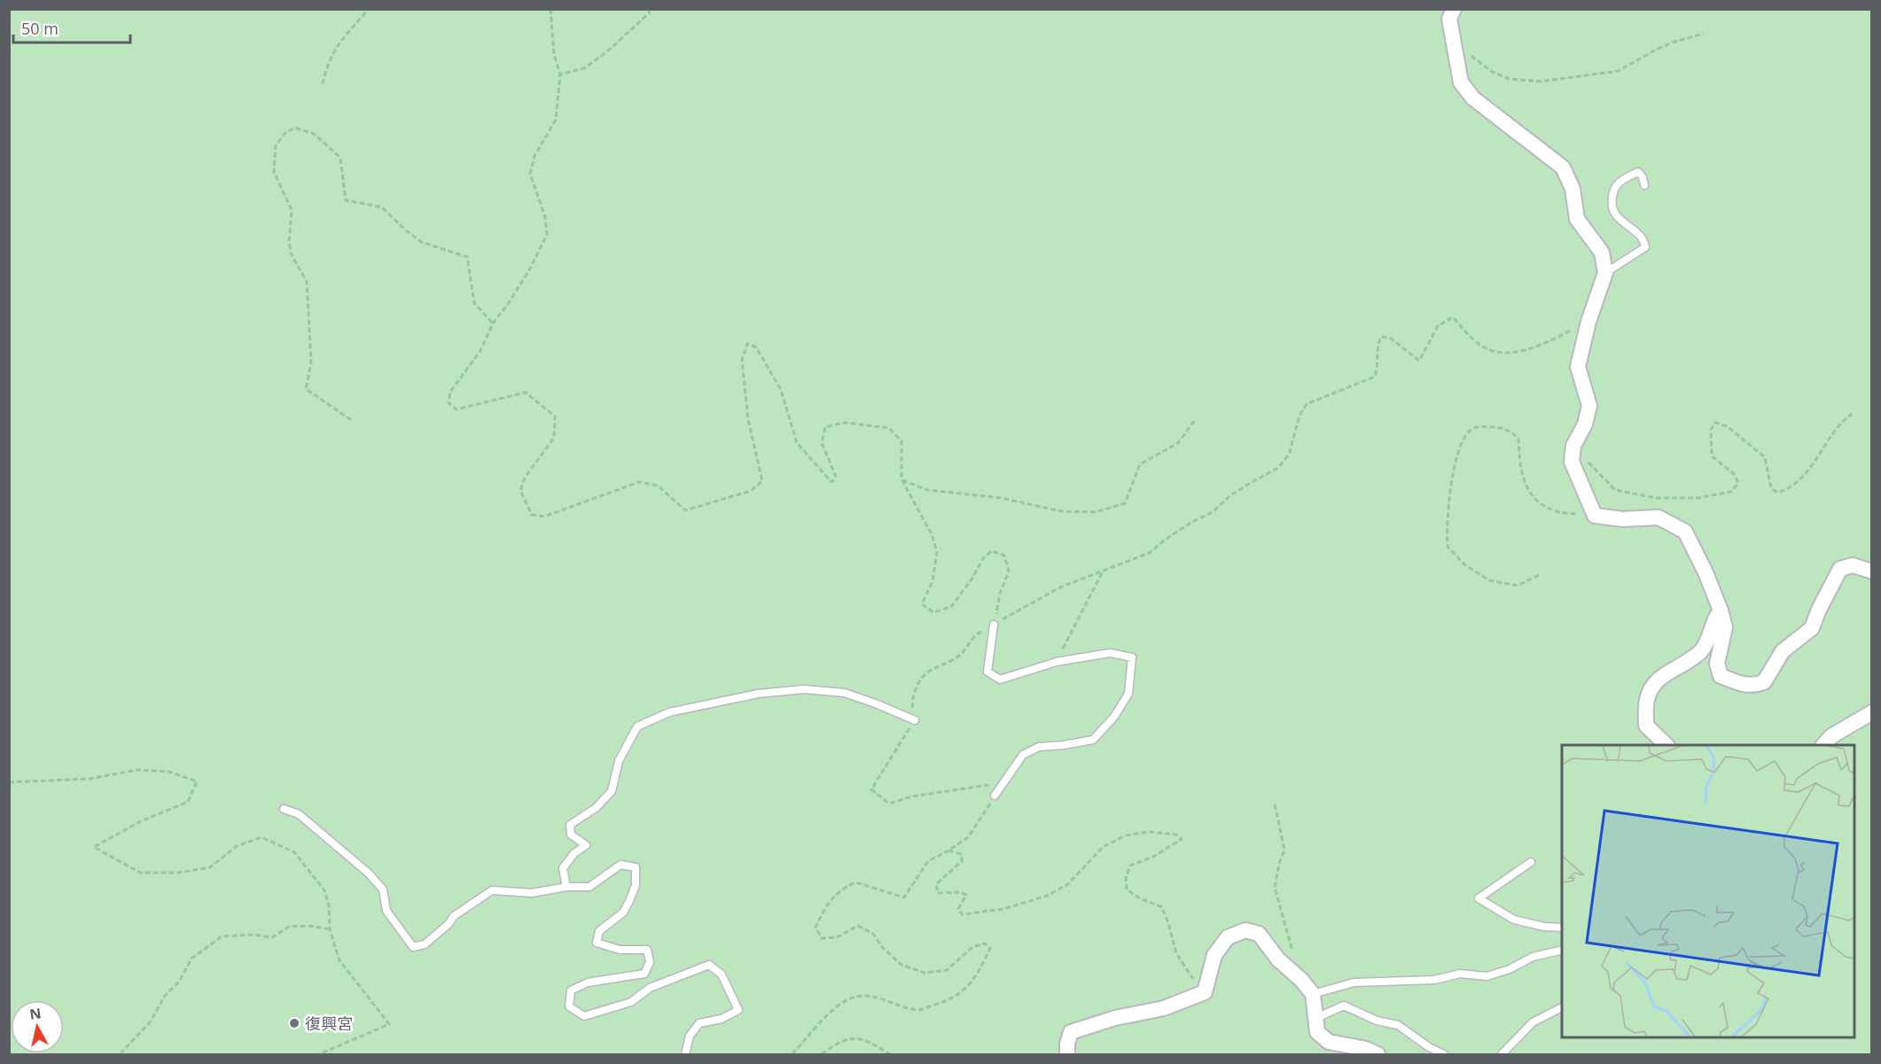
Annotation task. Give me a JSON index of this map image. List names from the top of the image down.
{
  "places": ["復興宮"],
  "scale_bar": "50 m",
  "north": "top"
}
